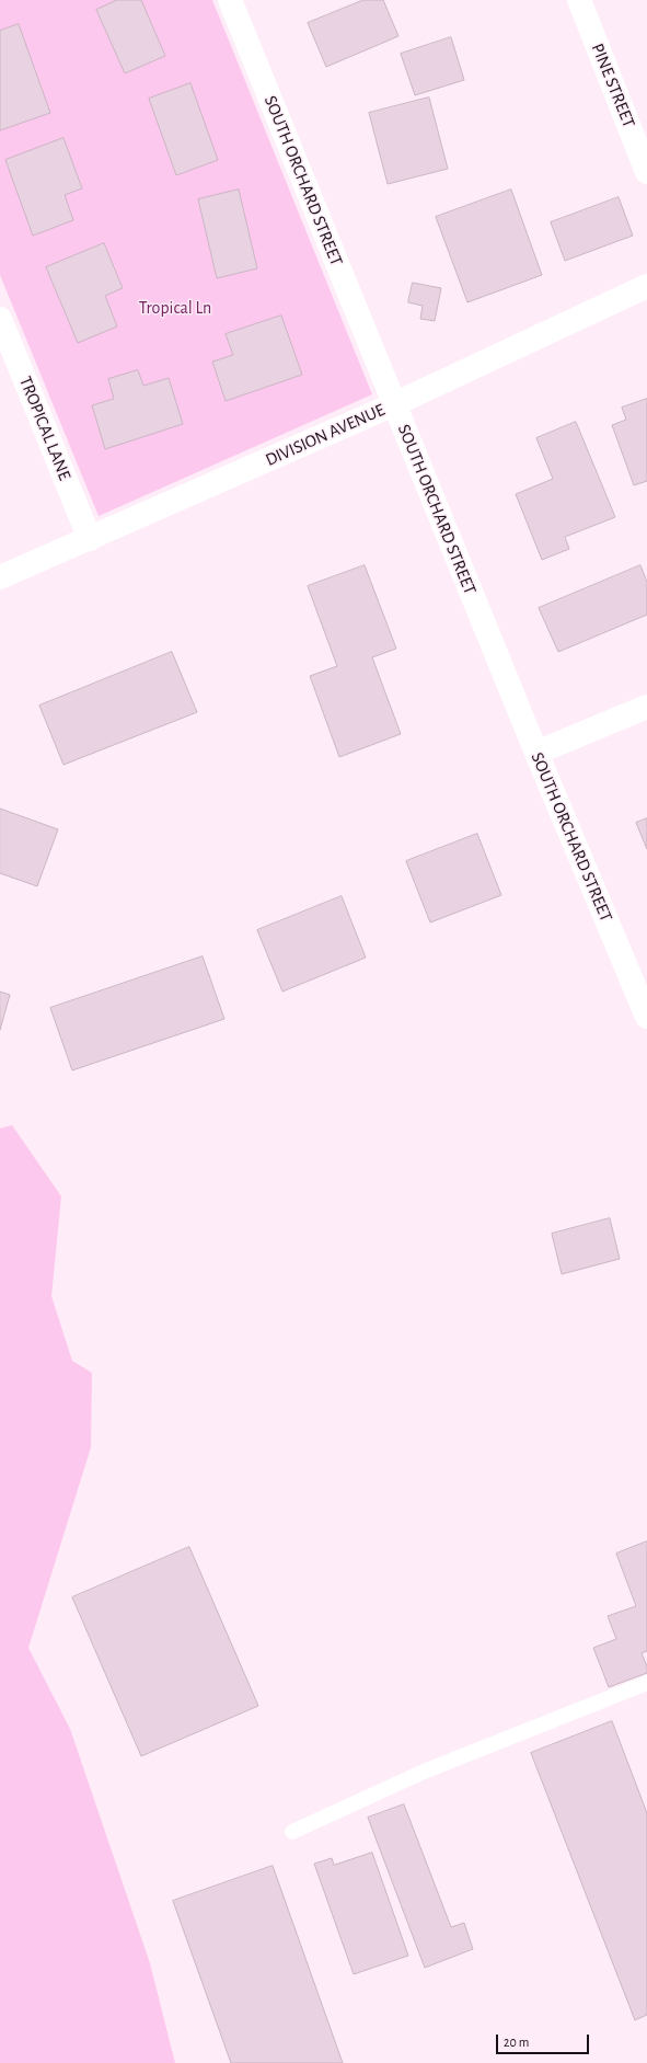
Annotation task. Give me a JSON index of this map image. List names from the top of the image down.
{
  "streets": {
    "street": [
      "PINE STREET",
      "SOUTH ORCHARD STREET",
      "TROPICAL LANE",
      "DIVISION AVENUE"
    ]
  },
  "crossings": [
    ["SOUTH ORCHARD STREET", "DIVISION AVENUE"],
    ["TROPICAL LANE", "DIVISION AVENUE"]
  ],
  "parks": ["Tropical Ln"],
  "scale_bar": "20 m"
}
